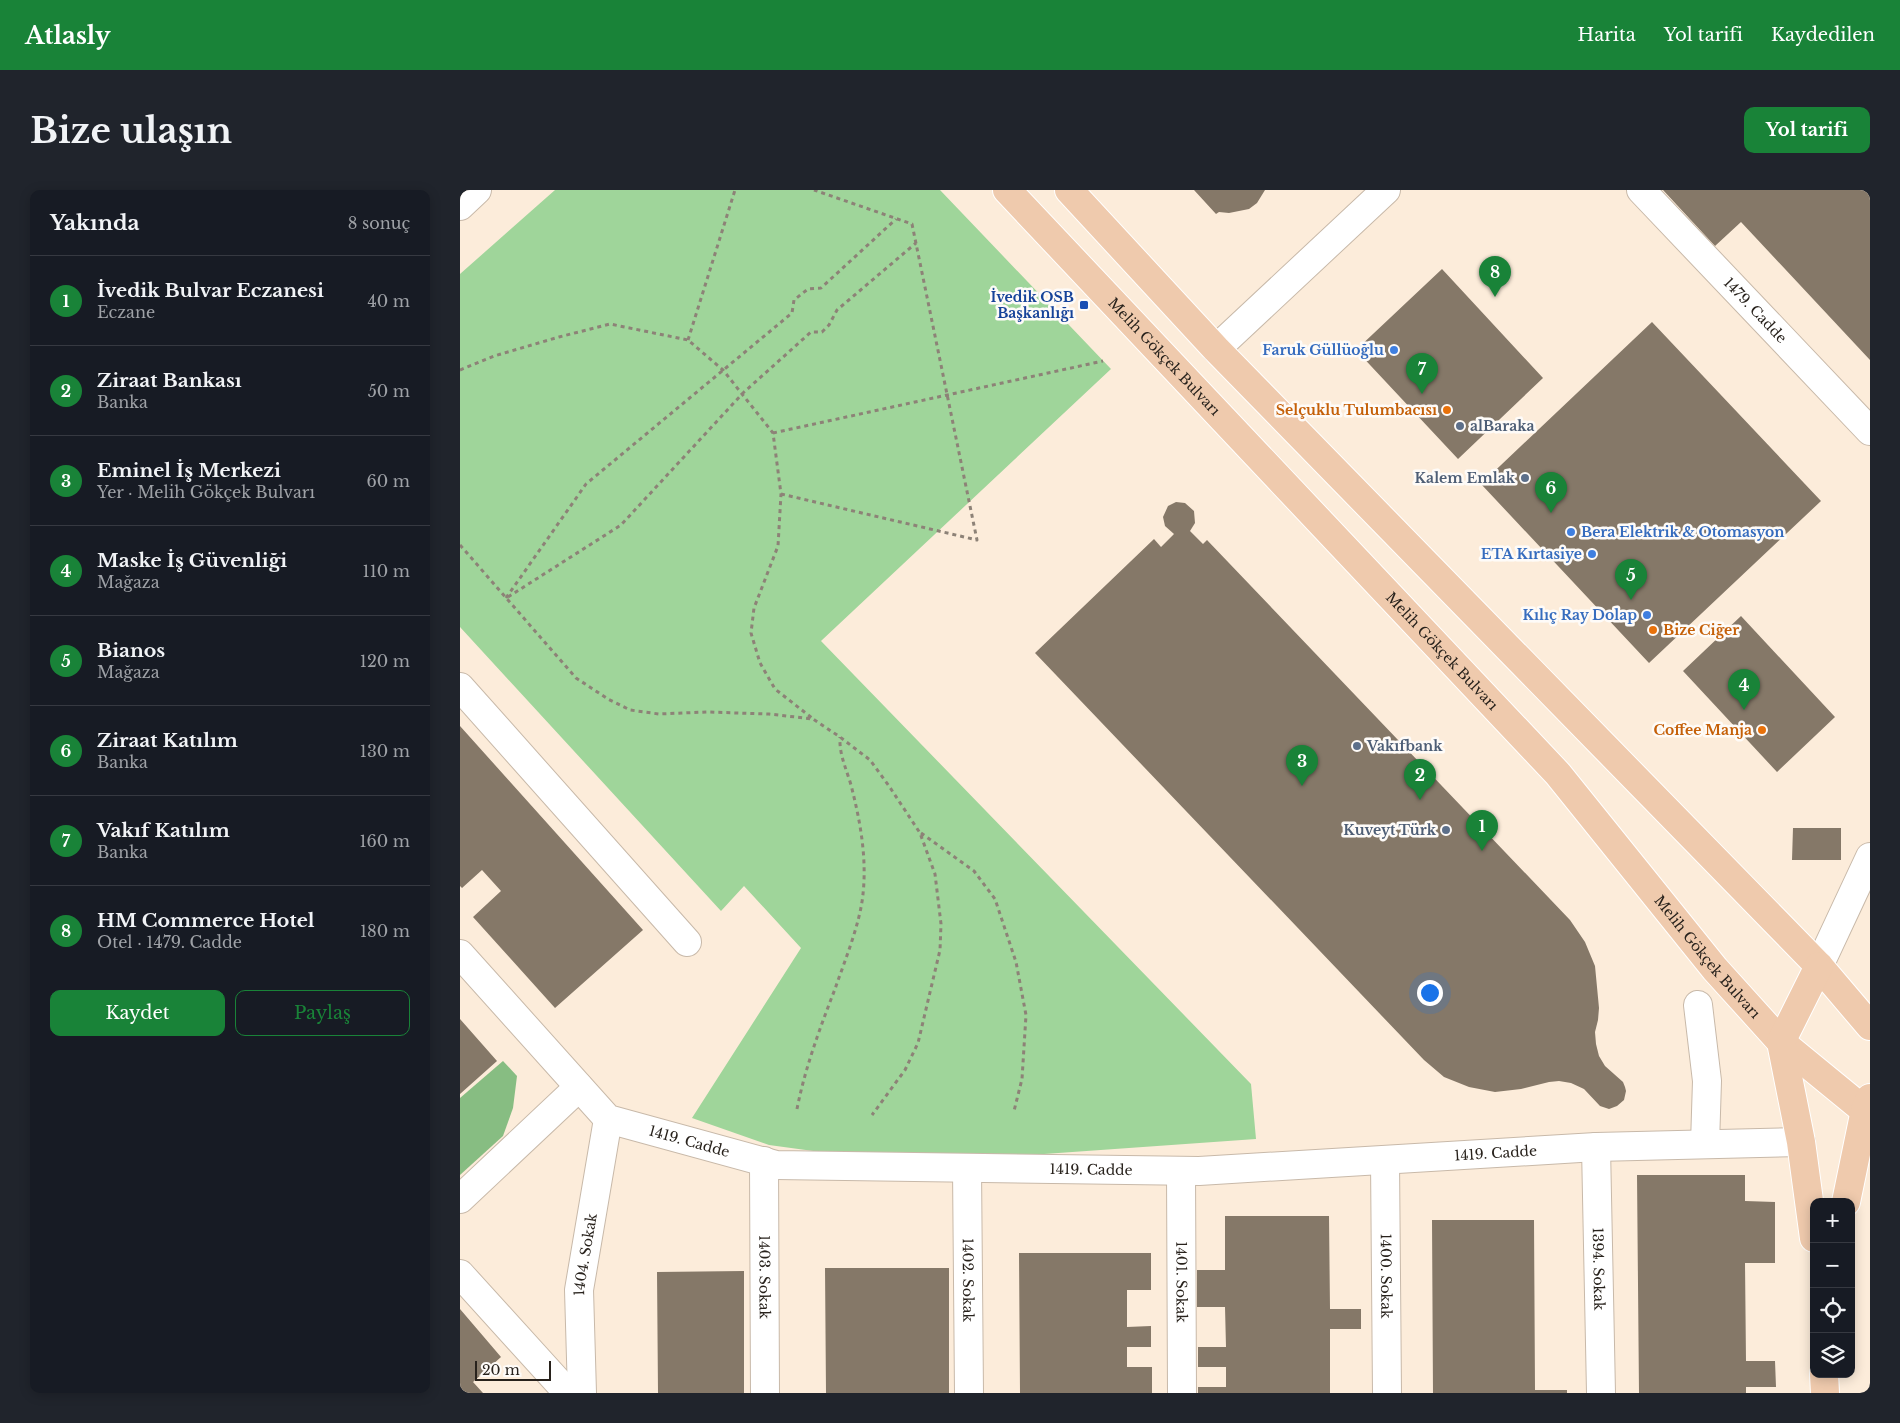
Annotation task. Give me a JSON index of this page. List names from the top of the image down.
{
  "streets": {
    "main road": ["Melih Gökçek Bulvarı"],
    "street": [
      "1479. Cadde",
      "1419. Cadde",
      "1404. Sokak",
      "1394. Sokak",
      "1400. Sokak",
      "1403. Sokak",
      "1402. Sokak",
      "1401. Sokak"
    ]
  },
  "crossings": [
    ["1419. Cadde", "1404. Sokak"],
    ["1419. Cadde", "1394. Sokak"],
    ["1419. Cadde", "1400. Sokak"],
    ["1419. Cadde", "1403. Sokak"],
    ["1419. Cadde", "1402. Sokak"],
    ["1419. Cadde", "1401. Sokak"]
  ],
  "places": {
    "transit": ["İvedik OSB Başkanlığı"],
    "other": [
      "Faruk Güllüoğlu",
      "Selçuklu Tulumbacısı",
      "alBaraka",
      "Kalem Emlak",
      "Bera Elektrik & Otomasyon",
      "ETA Kırtasiye",
      "Kılıç Ray Dolap",
      "Bize Ciğer",
      "Coffee Manja",
      "Vakıfbank",
      "Kuveyt Türk"
    ]
  },
  "scale_bar": "20 m",
  "page": {
    "header": "Atlasly",
    "nav": ["Harita", "Yol tarifi", "Kaydedilen"],
    "buttons": [
      "Yol tarifi",
      ["Kaydet", "Paylaş"]
    ],
    "title": "Bize ulaşın",
    "heading": ["Yakında", "8 sonuç"],
    "list": [
      {
        "mark": "1",
        "name": "İvedik Bulvar Eczanesi",
        "note": "Eczane",
        "value": "40 m"
      },
      {
        "mark": "2",
        "name": "Ziraat Bankası",
        "note": "Banka",
        "value": "50 m"
      },
      {
        "mark": "3",
        "name": "Eminel İş Merkezi",
        "note": "Yer · Melih Gökçek Bulvarı",
        "value": "60 m"
      },
      {
        "mark": "4",
        "name": "Maske İş Güvenliği",
        "note": "Mağaza",
        "value": "110 m"
      },
      {
        "mark": "5",
        "name": "Bianos",
        "note": "Mağaza",
        "value": "120 m"
      },
      {
        "mark": "6",
        "name": "Ziraat Katılım",
        "note": "Banka",
        "value": "130 m"
      },
      {
        "mark": "7",
        "name": "Vakıf Katılım",
        "note": "Banka",
        "value": "160 m"
      },
      {
        "mark": "8",
        "name": "HM Commerce Hotel",
        "note": "Otel · 1479. Cadde",
        "value": "180 m"
      }
    ],
    "pins": [
      "8",
      "7",
      "6",
      "5",
      "4",
      "3",
      "2",
      "1"
    ],
    "map_buttons": ["+", "−"],
    "scale": "20 m"
  }
}
